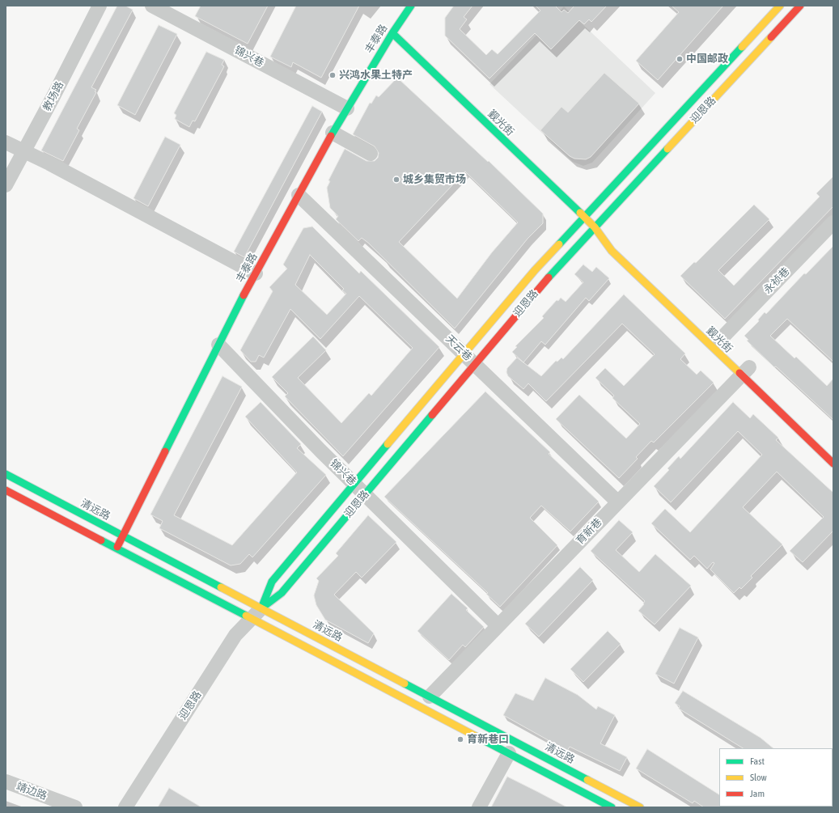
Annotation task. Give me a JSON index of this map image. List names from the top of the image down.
{
  "streets": {
    "street": [
      "丰泰路",
      "锦兴巷",
      "教场路",
      "迎恩路",
      "觐光街",
      "永祯巷",
      "天云巷",
      "清远路",
      "育新巷",
      "靖边路"
    ]
  },
  "crossings": [
    ["丰泰路", "锦兴巷"],
    ["丰泰路", "觐光街"],
    ["丰泰路", "天云巷"],
    ["丰泰路", "清远路"],
    ["锦兴巷", "迎恩路"],
    ["锦兴巷", "育新巷"],
    ["迎恩路", "觐光街"],
    ["迎恩路", "天云巷"],
    ["迎恩路", "清远路"],
    ["觐光街", "育新巷"],
    ["天云巷", "育新巷"],
    ["清远路", "育新巷"]
  ],
  "places": [
    "中国邮政",
    "兴鸿水果土特产",
    "城乡集贸市场",
    "育新巷口"
  ],
  "legend": ["Fast", "Slow", "Jam"]
}
